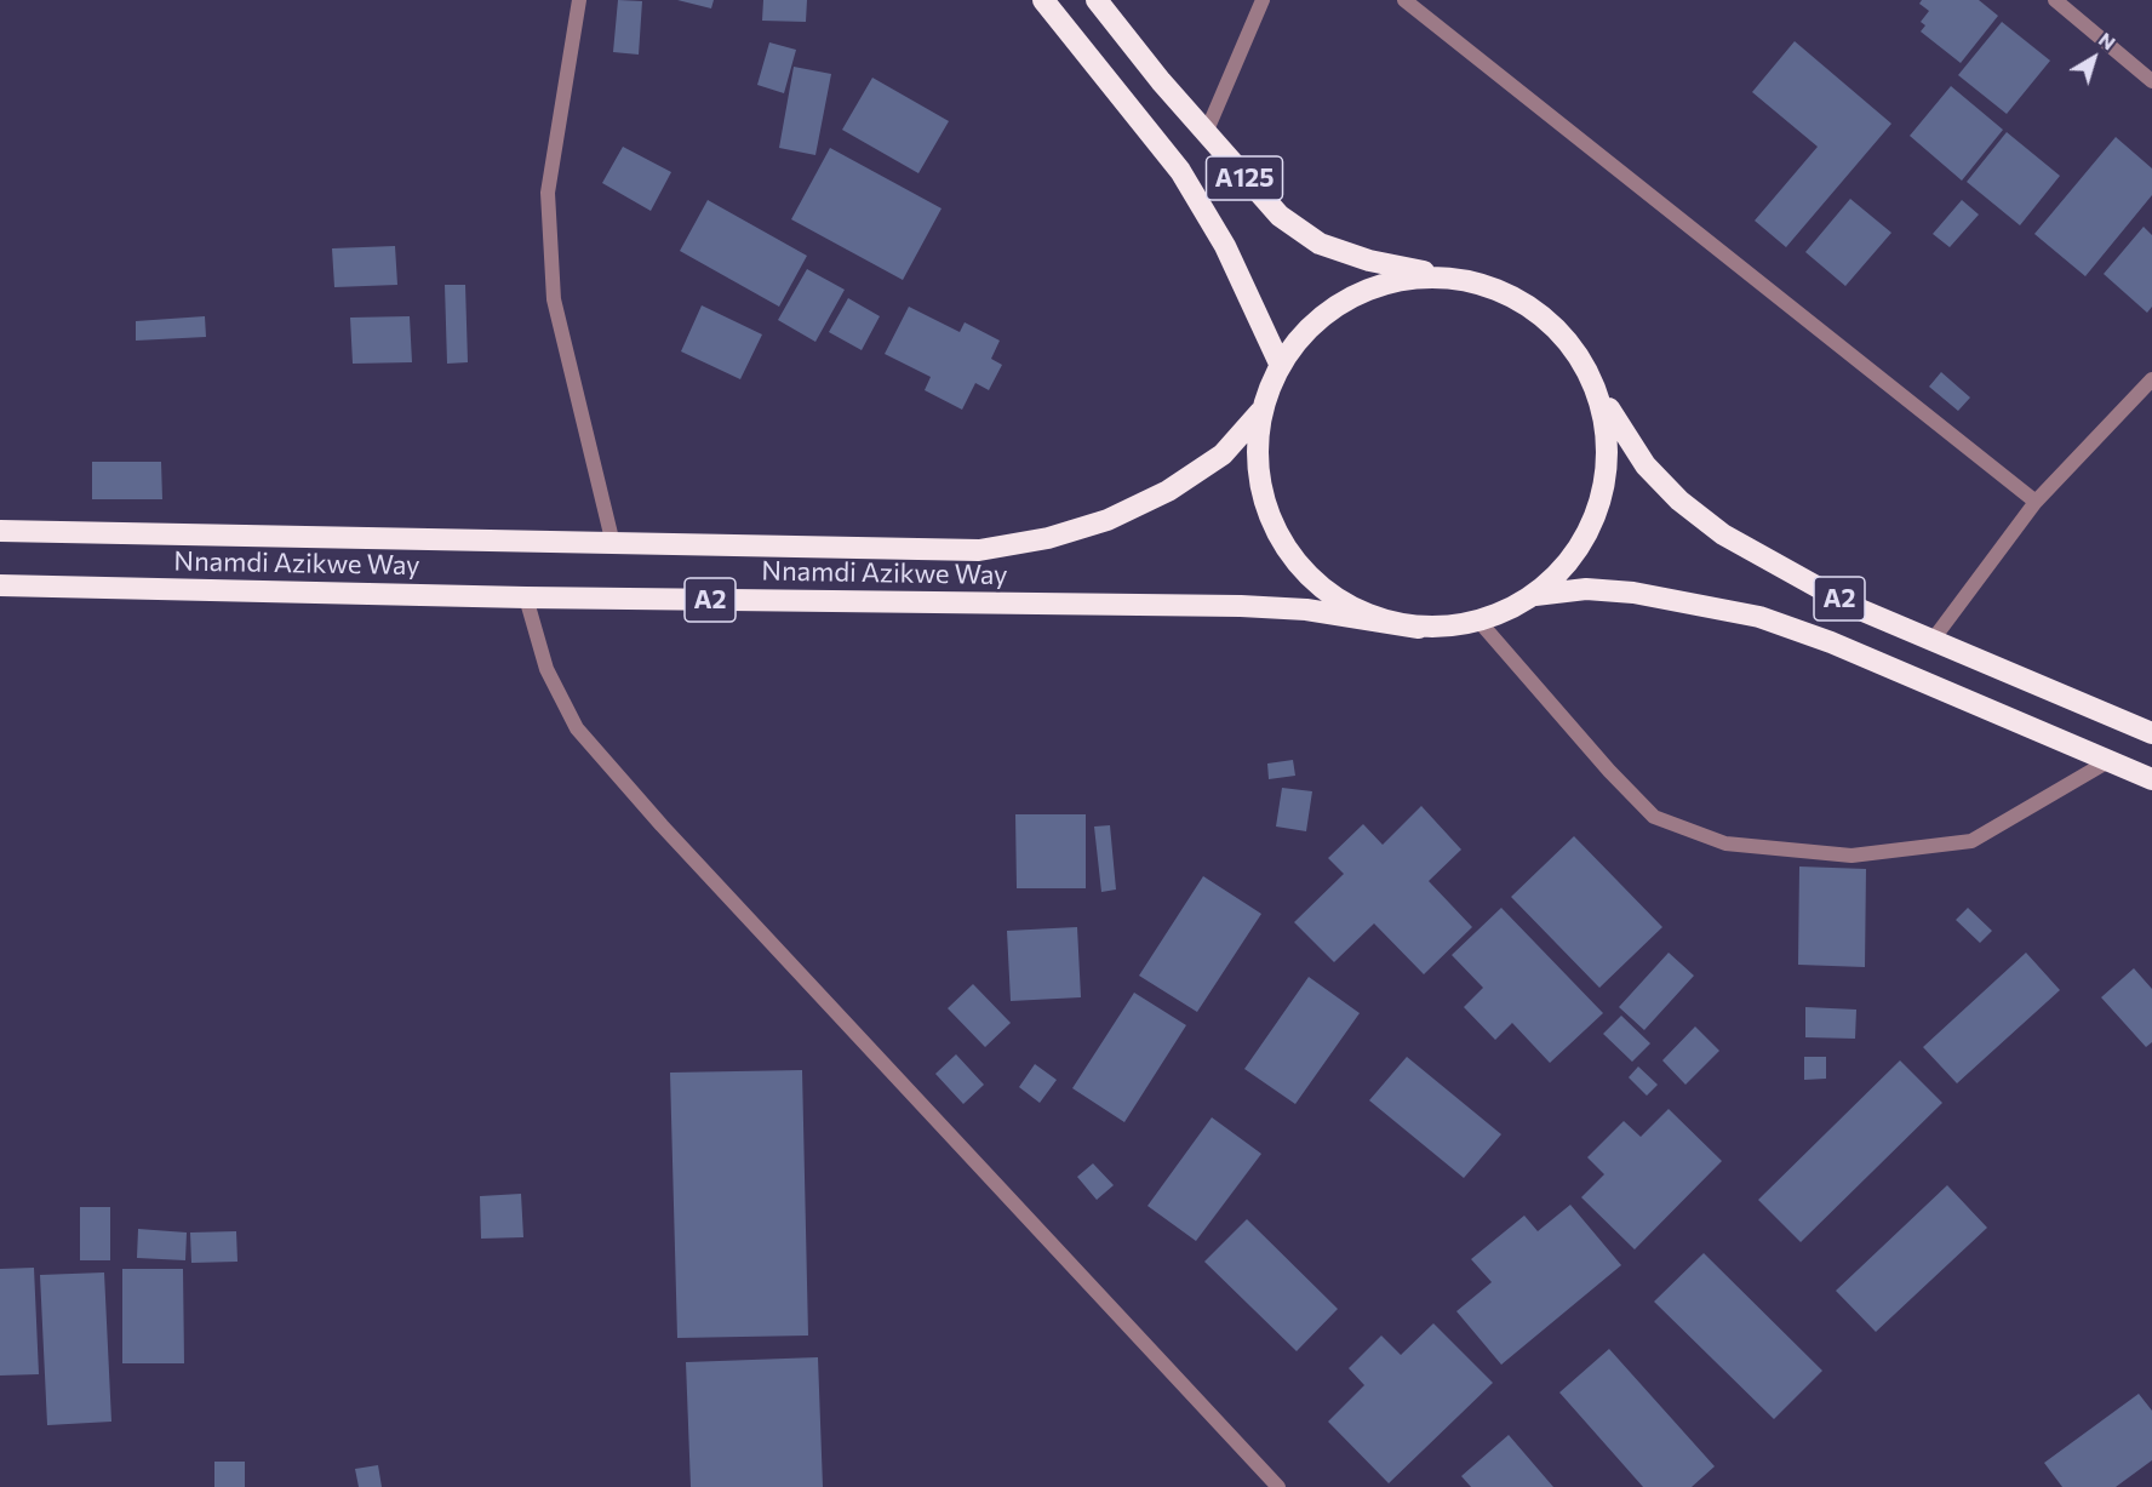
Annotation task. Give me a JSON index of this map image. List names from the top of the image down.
{
  "streets": {
    "highway": ["A125", "Nnamdi Azikwe Way", "A2"]
  },
  "north": "top right"
}
